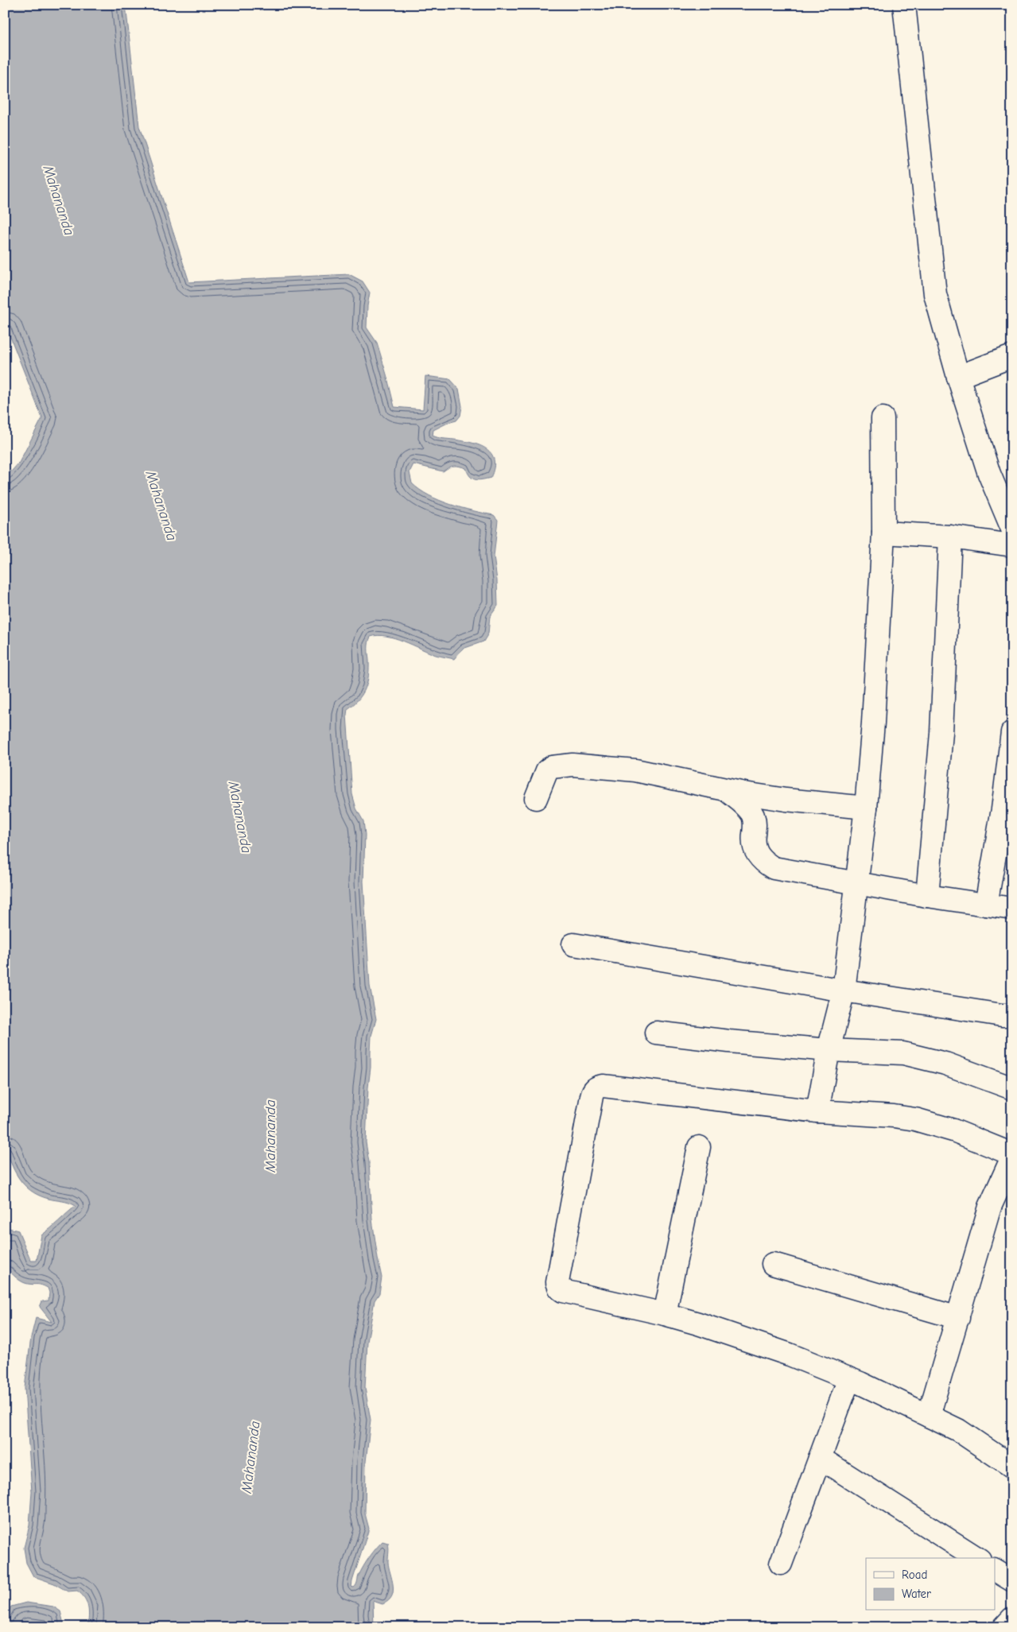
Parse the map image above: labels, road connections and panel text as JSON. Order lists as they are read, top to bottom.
{
  "water": ["Mahananda"],
  "legend": ["Road", "Water"]
}
